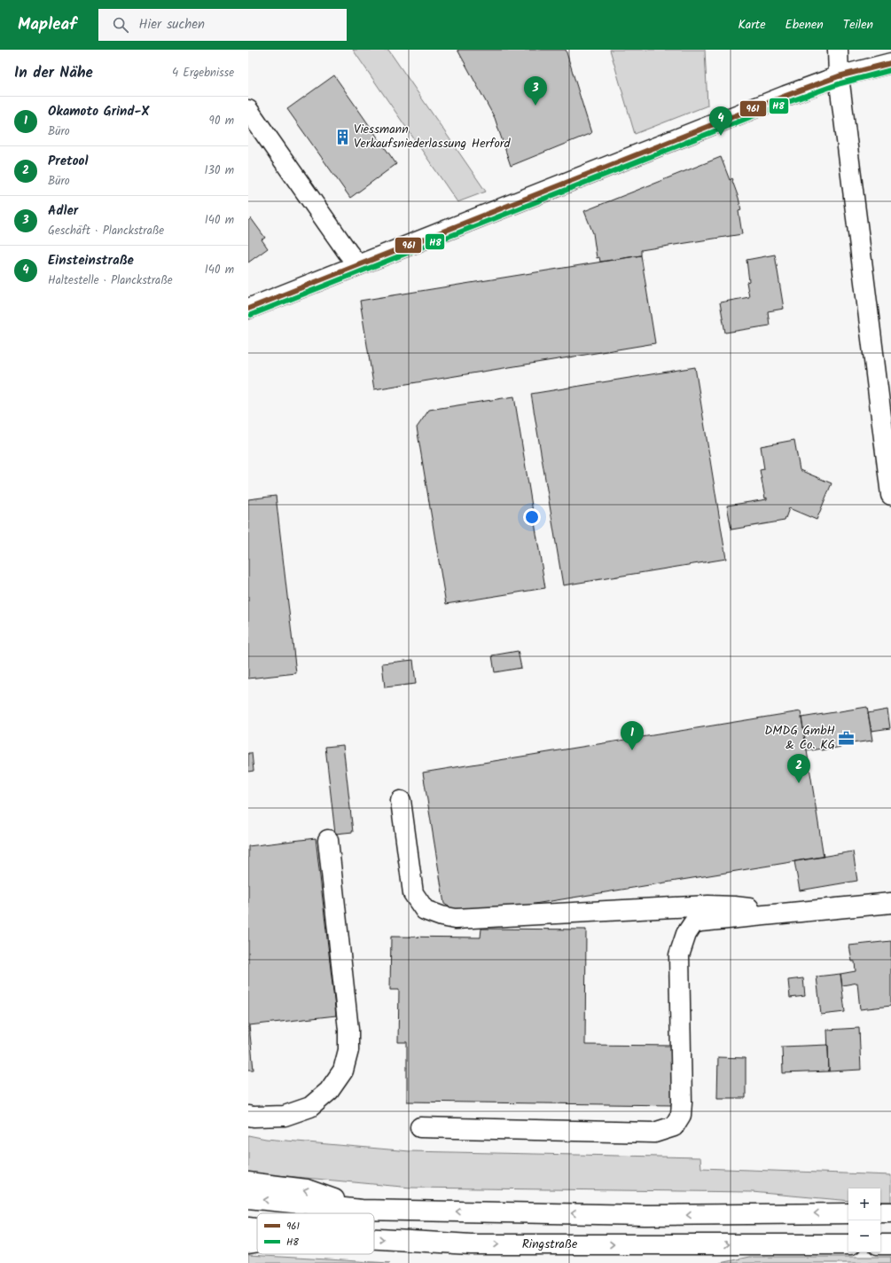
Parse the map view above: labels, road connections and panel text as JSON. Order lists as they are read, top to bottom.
{
  "streets": {
    "main road": ["Ringstraße"]
  },
  "places": {
    "building": ["Viessmann Verkaufsniederlassung Herford"],
    "office": ["DMDG GmbH & Co. KG"]
  },
  "lines": ["transit line 961", "transit line H8"],
  "legend": ["961", "H8"],
  "page": {
    "header": "Mapleaf",
    "search": "Hier suchen",
    "nav": ["Karte", "Ebenen", "Teilen"],
    "heading": ["In der Nähe", "4 Ergebnisse"],
    "pins": [
      "3",
      "4",
      "1",
      "2"
    ],
    "list": [
      {
        "mark": "1",
        "name": "Okamoto Grind-X",
        "note": "Büro",
        "value": "90 m"
      },
      {
        "mark": "2",
        "name": "Pretool",
        "note": "Büro",
        "value": "130 m"
      },
      {
        "mark": "3",
        "name": "Adler",
        "note": "Geschäft · Planckstraße",
        "value": "140 m"
      },
      {
        "mark": "4",
        "name": "Einsteinstraße",
        "note": "Haltestelle · Planckstraße",
        "value": "140 m"
      }
    ],
    "map_buttons": ["+", "−"]
  }
}
